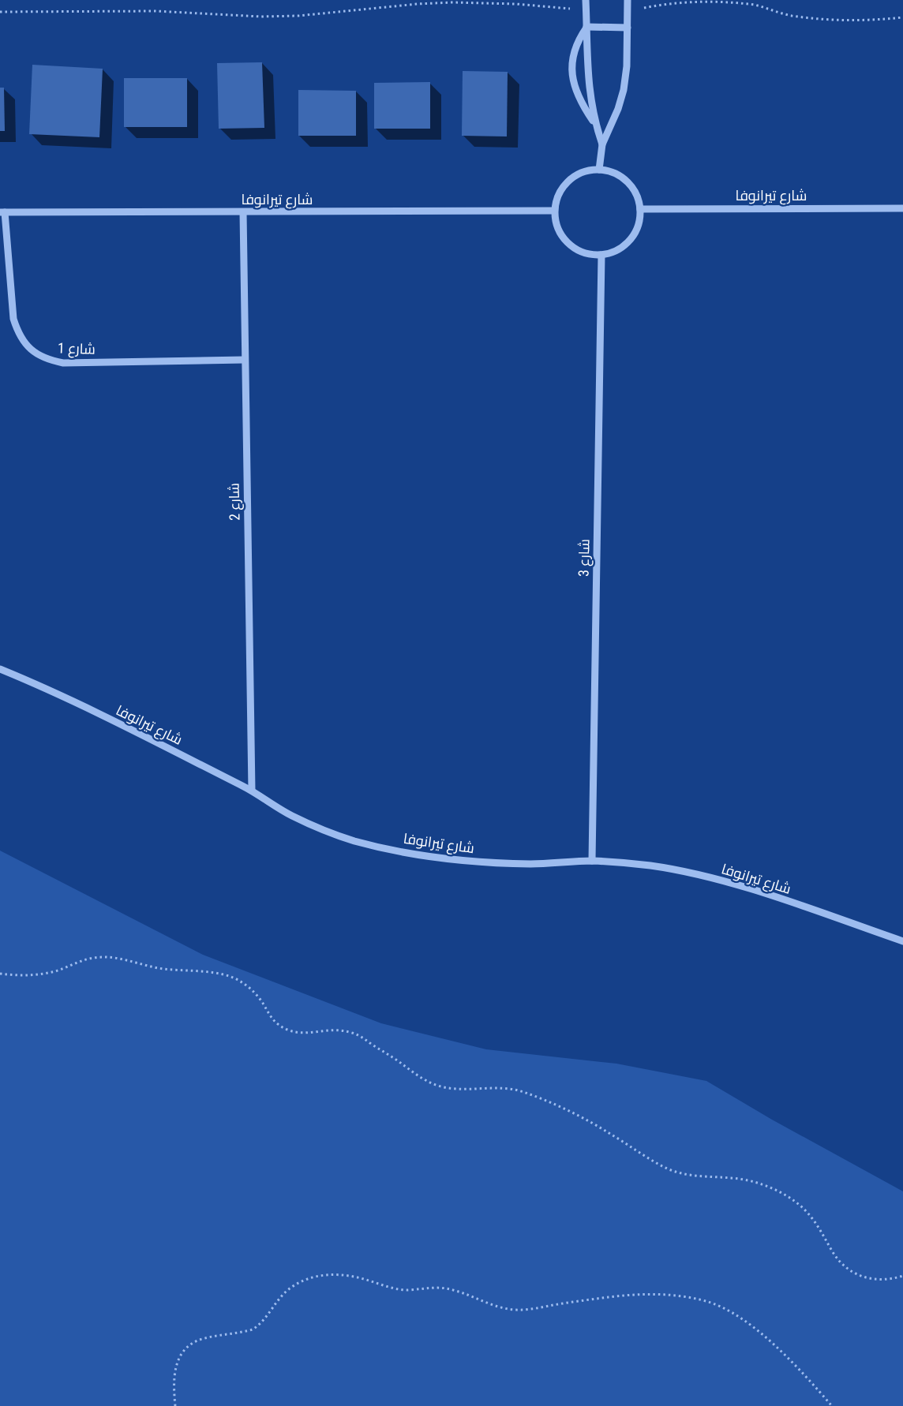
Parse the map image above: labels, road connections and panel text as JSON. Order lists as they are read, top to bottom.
{
  "streets": {
    "street": [
      "شارع تيرانوفا",
      "شارع 1",
      "شارع 2",
      "شارع 3"
    ]
  },
  "crossings": [
    ["شارع تيرانوفا", "شارع 1"],
    ["شارع تيرانوفا", "شارع 2"],
    ["شارع تيرانوفا", "شارع 3"],
    ["شارع 1", "شارع 2"]
  ]
}
